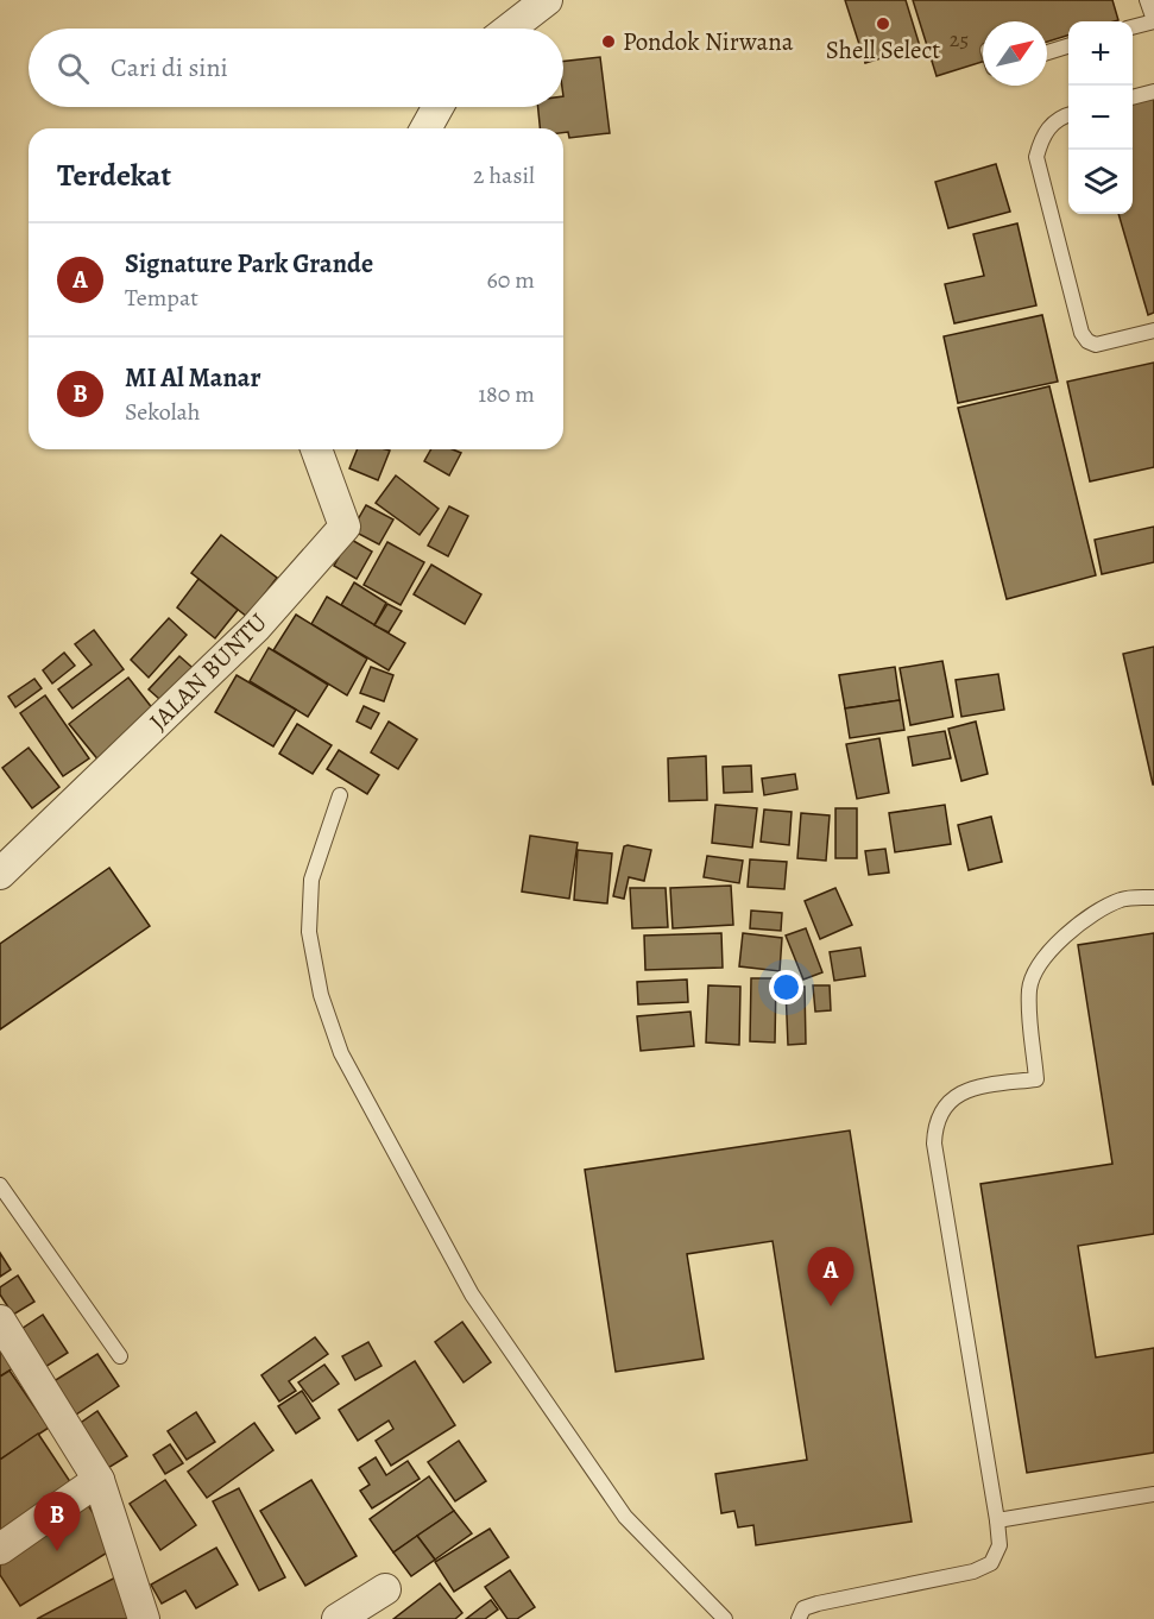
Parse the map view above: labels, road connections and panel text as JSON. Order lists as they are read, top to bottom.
{
  "streets": {
    "street": ["JALAN BUNTU"]
  },
  "places": ["Shell Select", "Pondok Nirwana"],
  "house_numbers": ["25"],
  "north": "top right",
  "page": {
    "map_buttons": ["+", "−"],
    "search": "Cari di sini",
    "heading": ["Terdekat", "2 hasil"],
    "list": [
      {
        "mark": "A",
        "name": "Signature Park Grande",
        "note": "Tempat",
        "value": "60 m"
      },
      {
        "mark": "B",
        "name": "MI Al Manar",
        "note": "Sekolah",
        "value": "180 m"
      }
    ],
    "pins": ["A", "B"]
  }
}
